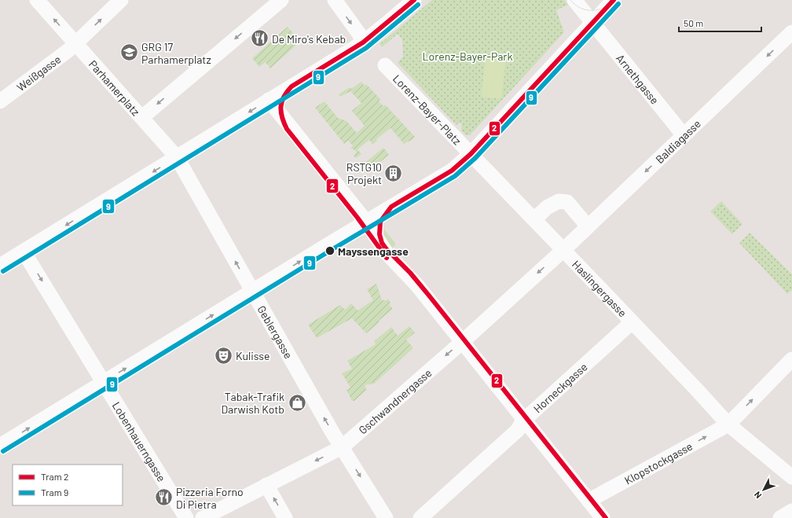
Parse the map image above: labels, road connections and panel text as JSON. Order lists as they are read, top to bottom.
{
  "streets": {
    "street": [
      "Weißgasse",
      "Arnethgasse",
      "Parhamerplatz",
      "Lorenz-Bayer-Platz",
      "Baldiagasse",
      "Haslingergasse",
      "Geblergasse",
      "Horneckgasse",
      "Gschwandnergasse",
      "Lobenhauerngasse",
      "Klopstockgasse"
    ]
  },
  "crossings": [
    ["Weißgasse", "Parhamerplatz"],
    ["Arnethgasse", "Lorenz-Bayer-Platz"],
    ["Arnethgasse", "Baldiagasse"],
    ["Parhamerplatz", "Geblergasse"],
    ["Lorenz-Bayer-Platz", "Haslingergasse"],
    ["Baldiagasse", "Haslingergasse"],
    ["Baldiagasse", "Gschwandnergasse"],
    ["Haslingergasse", "Horneckgasse"],
    ["Haslingergasse", "Gschwandnergasse"],
    ["Haslingergasse", "Klopstockgasse"],
    ["Geblergasse", "Gschwandnergasse"]
  ],
  "one_way": [
    "Baldiagasse",
    "Gschwandnergasse",
    "Lobenhauerngasse",
    "Klopstockgasse"
  ],
  "parks": ["Lorenz-Bayer-Park"],
  "places": {
    "restaurant": ["De Miro's Kebab", "Pizzeria Forno Di Pietra"],
    "school or university": ["GRG 17 Parhamerplatz"],
    "building": ["RSTG10 Projekt"],
    "other": ["Mayssengasse"],
    "theatre": ["Kulisse"],
    "shop": ["Tabak-Trafik Darwish Kotb"]
  },
  "lines": ["tram line 2", "tram line 9"],
  "legend": ["Tram 2", "Tram 9"],
  "scale_bar": "50 m",
  "north": "bottom left"
}
